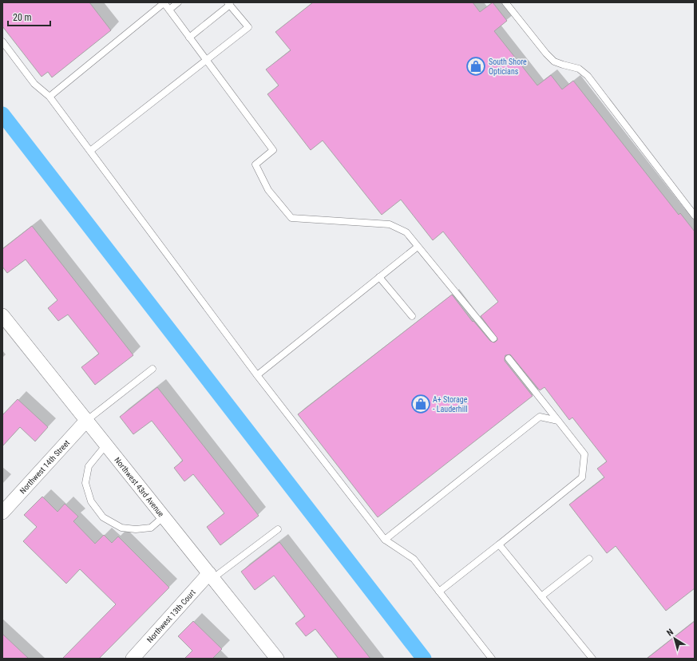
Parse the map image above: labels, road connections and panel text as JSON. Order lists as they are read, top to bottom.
{
  "streets": {
    "street": ["Northwest 14th Street", "Northwest 43rd Avenue", "Northwest 13th Court"]
  },
  "crossings": [
    ["Northwest 14th Street", "Northwest 43rd Avenue"],
    ["Northwest 43rd Avenue", "Northwest 13th Court"]
  ],
  "places": {
    "shop": ["South Shore Opticians", "A+ Storage - Lauderhill"]
  },
  "scale_bar": "20 m",
  "north": "top left"
}
